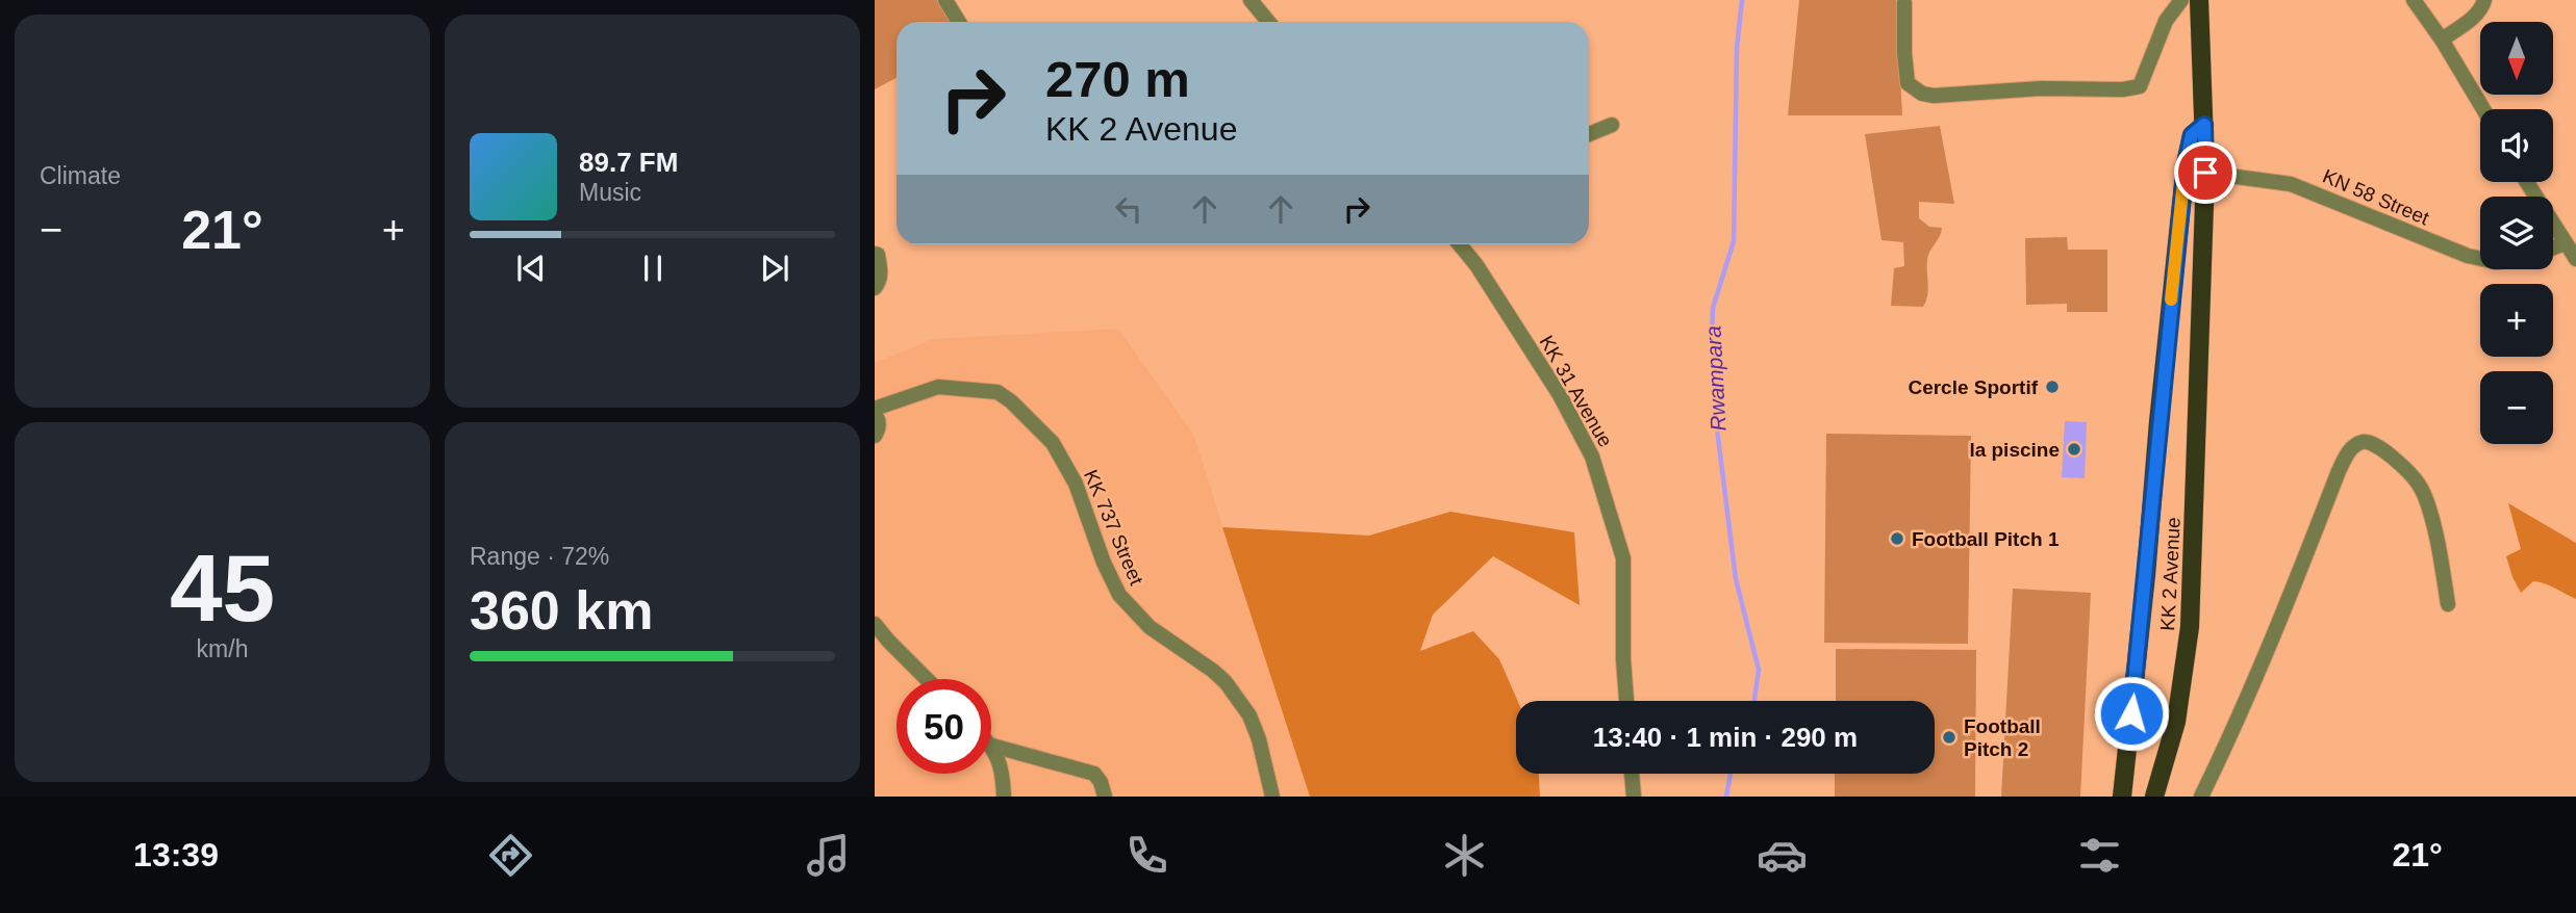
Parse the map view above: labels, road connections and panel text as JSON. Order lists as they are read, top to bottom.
{
  "streets": {
    "main road": ["KK 2 Avenue"],
    "street": ["KN 58 Street", "KK 31 Avenue", "KK 737 Street"]
  },
  "crossings": [
    ["KN 58 Street", "KK 2 Avenue"]
  ],
  "water": ["Rwampara"],
  "places": [
    "Cercle Sportif",
    "la piscine",
    "Football Pitch 1",
    "Football Pitch 2"
  ],
  "north": "bottom",
  "page": {
    "tile": [
      "Climate",
      ["45", "km/h"],
      ["Range · 72%", "360 km"]
    ],
    "map_buttons": ["+", "−"],
    "turn": ["270 m", "KK 2 Avenue"],
    "song": ["89.7 FM", "Music"],
    "heat": ["−", "21°", "+"],
    "limit": "50",
    "trip": "13:40 · 1 min · 290 m",
    "tabs": ["13:39", "21°"]
  }
}
